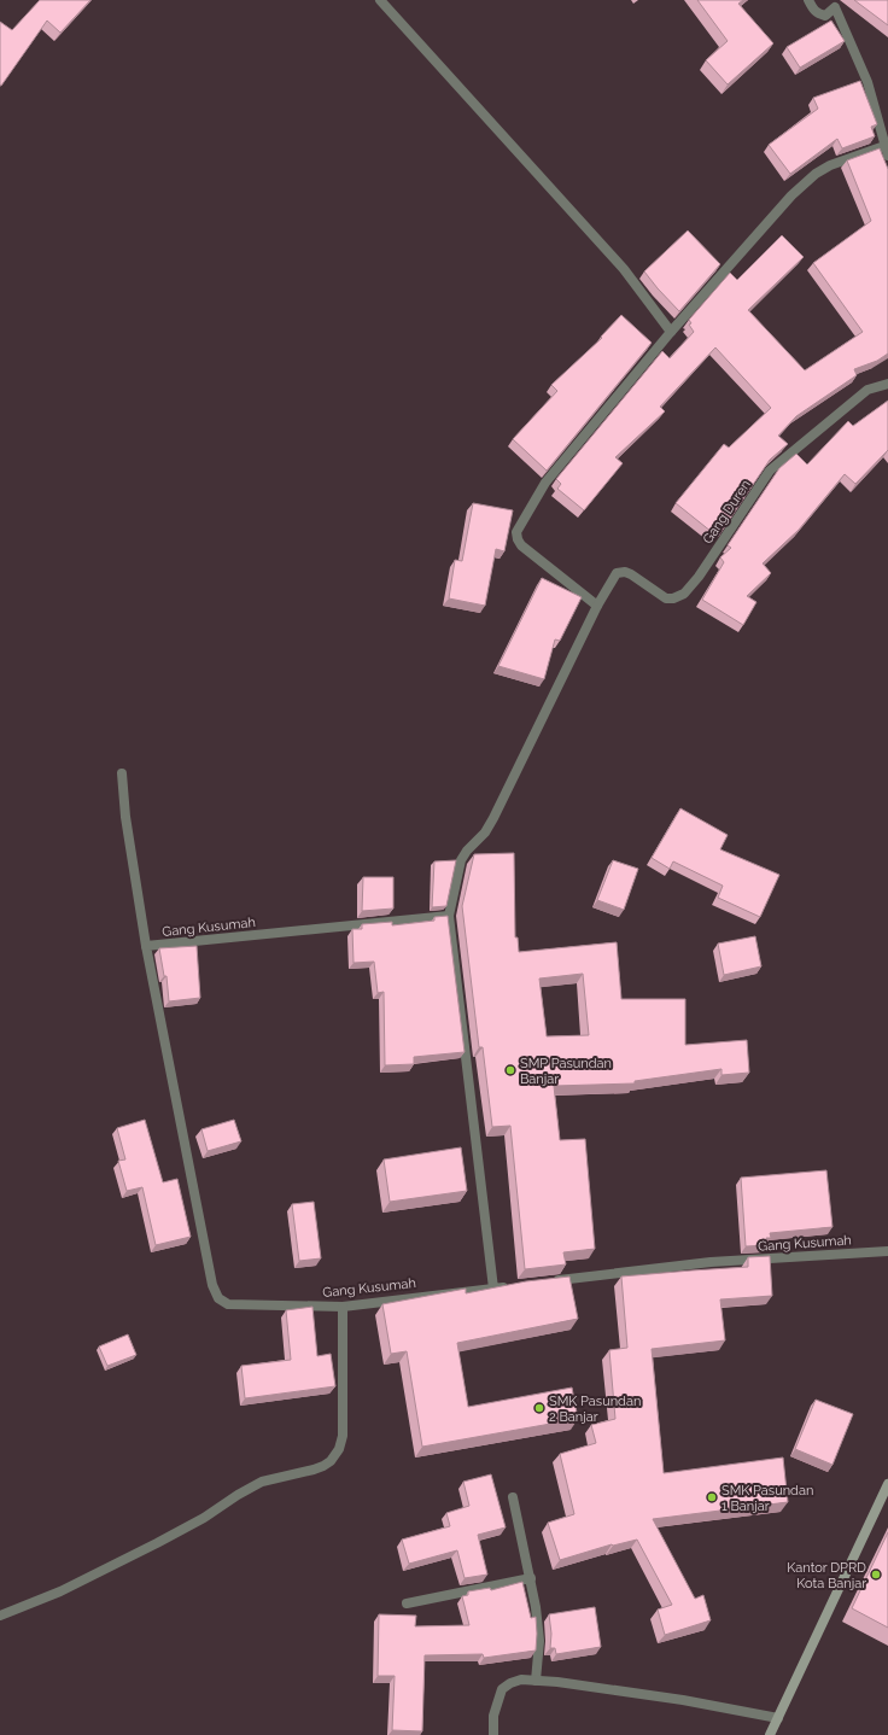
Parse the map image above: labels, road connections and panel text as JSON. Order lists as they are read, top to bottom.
{
  "streets": {
    "street": ["Gang Duren", "Gang Kusumah"]
  },
  "crossings": [
    ["Gang Duren", "Gang Kusumah"]
  ],
  "places": [
    "SMP Pasundan Banjar",
    "SMK Pasundan 2 Banjar",
    "SMK Pasundan 1 Banjar",
    "Kantor DPRD Kota Banjar"
  ]
}
